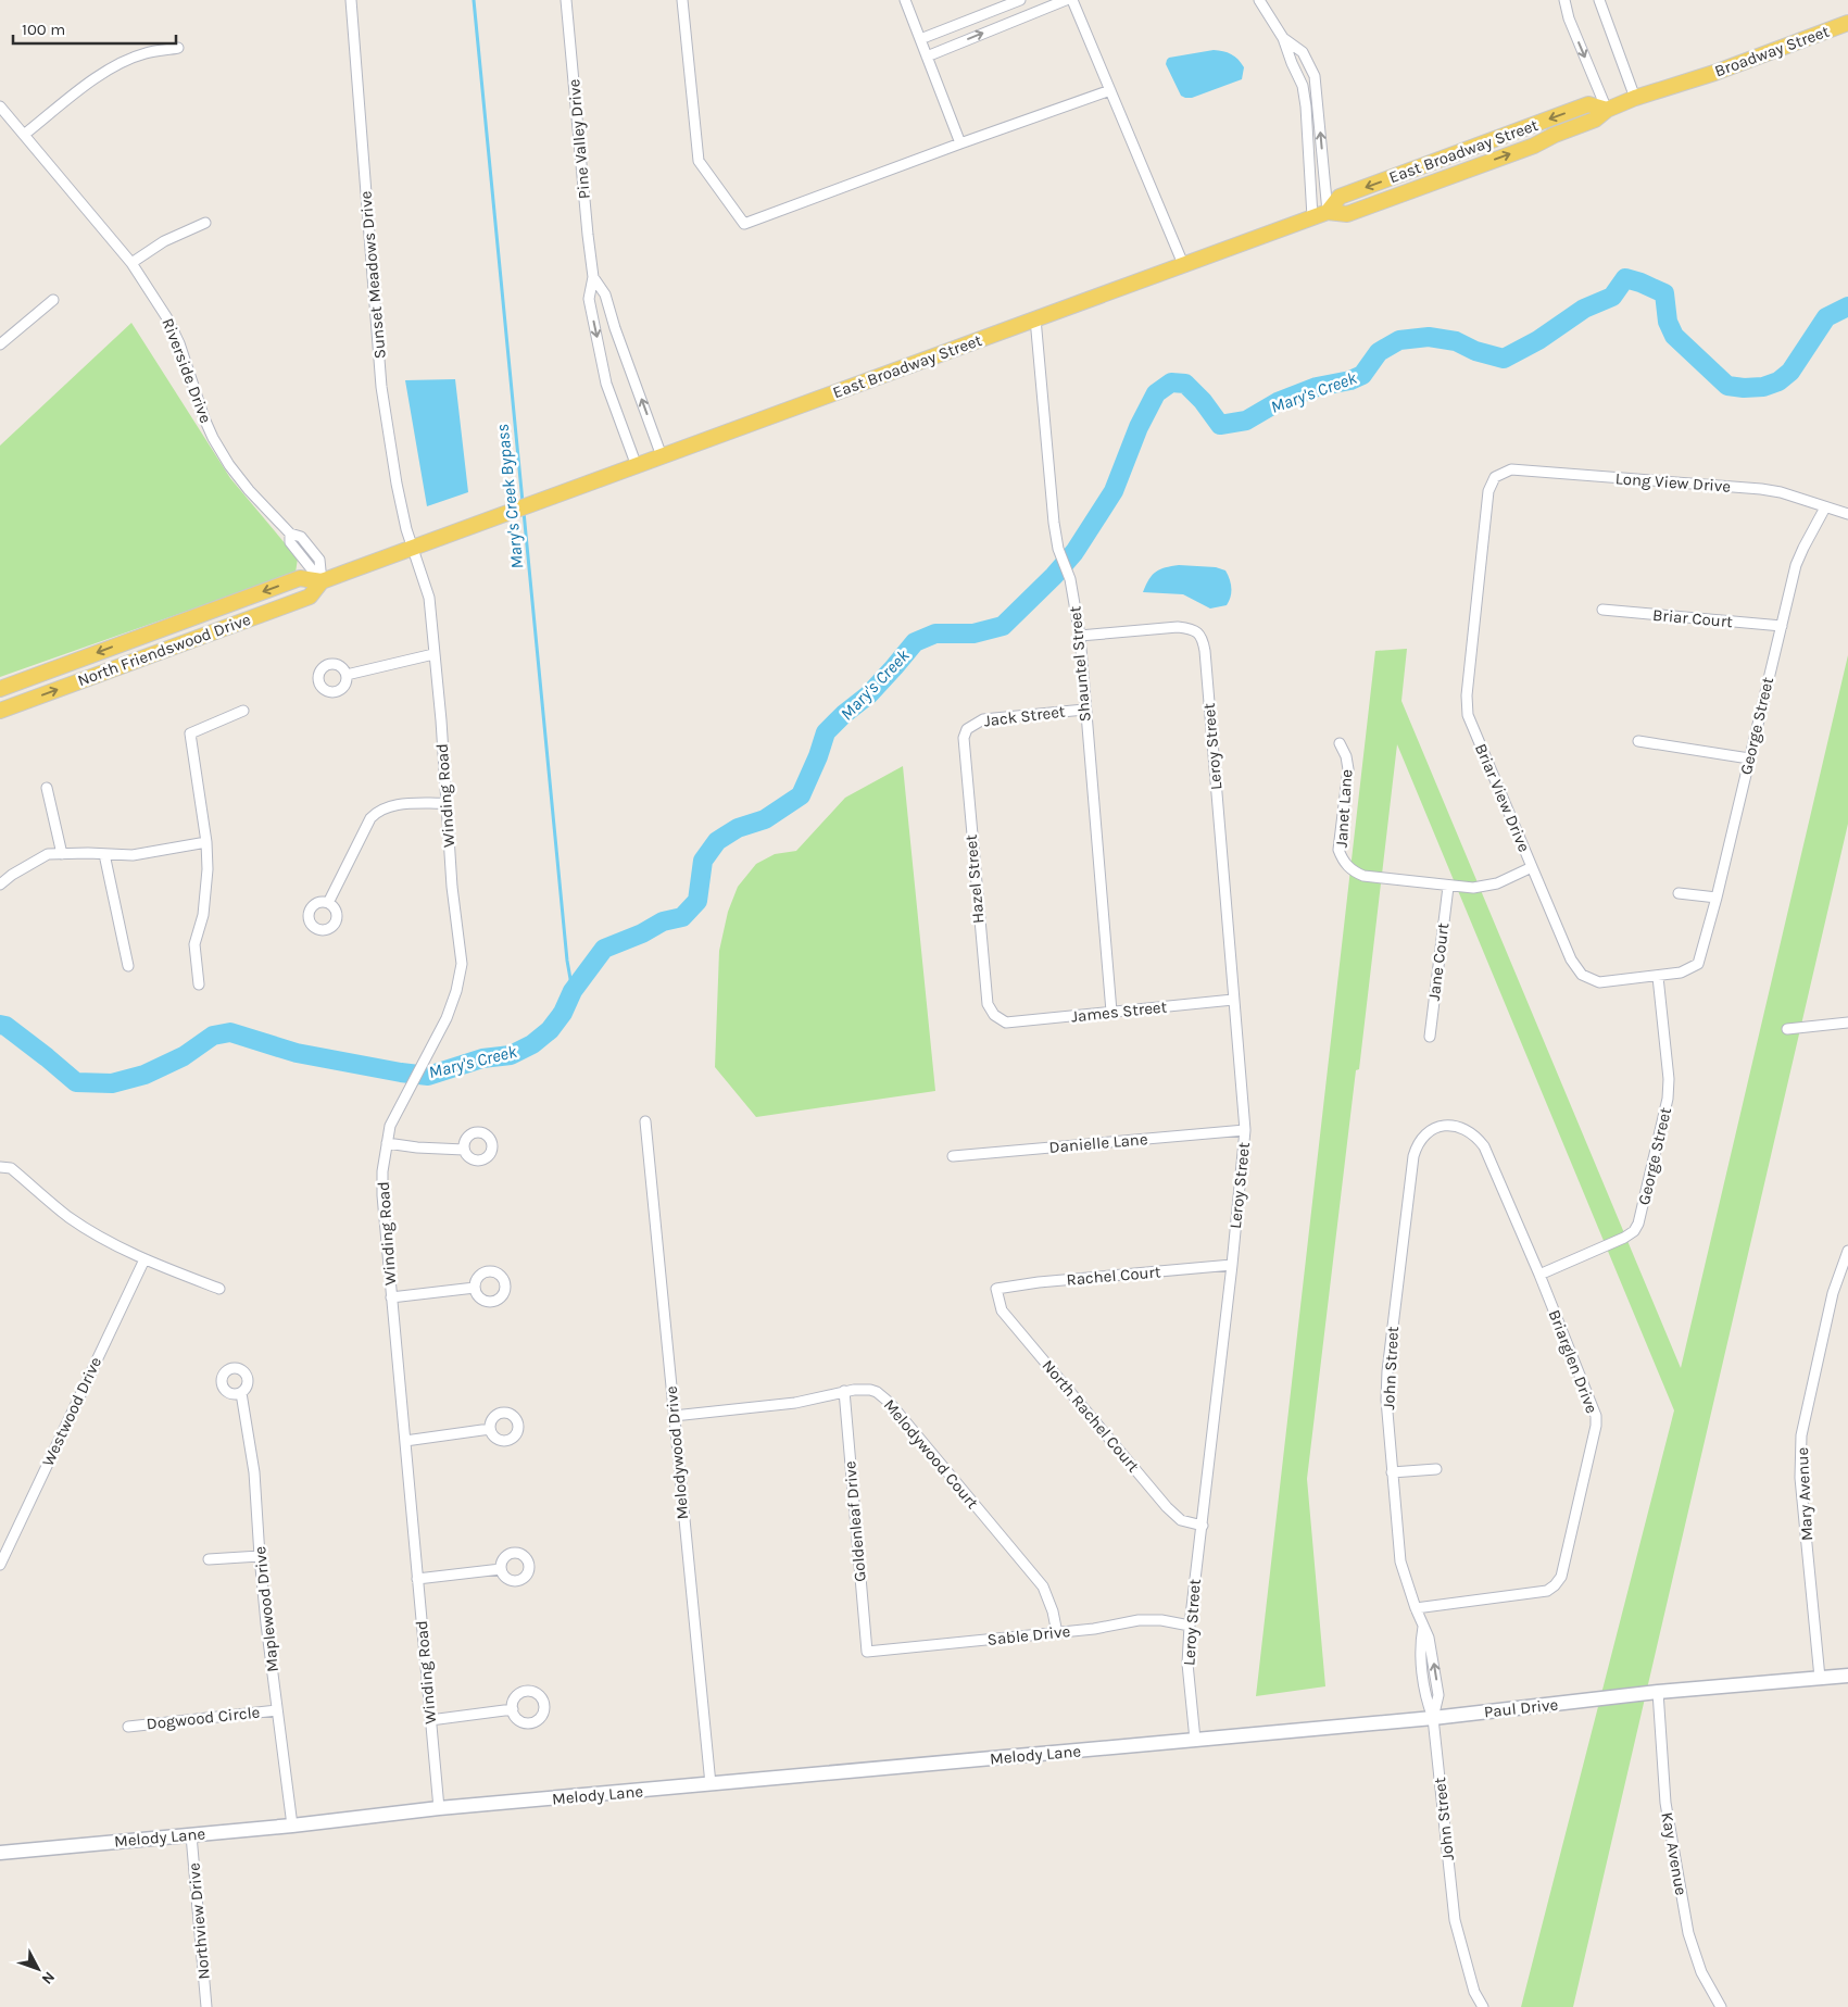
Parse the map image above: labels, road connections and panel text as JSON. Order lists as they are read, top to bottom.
{
  "streets": {
    "main road": ["Broadway Street", "East Broadway Street", "North Friendswood Drive"],
    "street": [
      "Pine Valley Drive",
      "Sunset Meadows Drive",
      "Riverside Drive",
      "Long View Drive",
      "Briar Court",
      "Shauntel Street",
      "Jack Street",
      "George Street",
      "Leroy Street",
      "Winding Road",
      "Briar View Drive",
      "Janet Lane",
      "Hazel Street",
      "Jane Court",
      "James Street",
      "Danielle Lane",
      "Rachel Court",
      "Briarglen Drive",
      "John Street",
      "Westwood Drive",
      "North Rachel Court",
      "Melodywood Drive",
      "Melodywood Court",
      "Mary Avenue",
      "Goldenleaf Drive",
      "Maplewood Drive",
      "Sable Drive",
      "Paul Drive",
      "Dogwood Circle",
      "Melody Lane",
      "Kay Avenue",
      "Northview Drive"
    ]
  },
  "crossings": [
    ["Broadway Street", "East Broadway Street"],
    ["Pine Valley Drive", "East Broadway Street"],
    ["East Broadway Street", "North Friendswood Drive"],
    ["East Broadway Street", "Shauntel Street"],
    ["Sunset Meadows Drive", "North Friendswood Drive"],
    ["Sunset Meadows Drive", "Winding Road"],
    ["Riverside Drive", "North Friendswood Drive"],
    ["Long View Drive", "George Street"],
    ["Long View Drive", "Briar View Drive"],
    ["Briar Court", "George Street"],
    ["North Friendswood Drive", "Winding Road"],
    ["Shauntel Street", "Jack Street"],
    ["Shauntel Street", "Leroy Street"],
    ["Shauntel Street", "James Street"],
    ["Jack Street", "Hazel Street"],
    ["George Street", "Briar View Drive"],
    ["George Street", "Briarglen Drive"],
    ["Leroy Street", "James Street"],
    ["Leroy Street", "Danielle Lane"],
    ["Leroy Street", "Rachel Court"],
    ["Leroy Street", "North Rachel Court"],
    ["Leroy Street", "Sable Drive"],
    ["Leroy Street", "Paul Drive"],
    ["Leroy Street", "Melody Lane"],
    ["Winding Road", "Melody Lane"],
    ["Briar View Drive", "Janet Lane"],
    ["Janet Lane", "Jane Court"],
    ["Hazel Street", "James Street"],
    ["Rachel Court", "North Rachel Court"],
    ["Briarglen Drive", "John Street"],
    ["John Street", "Paul Drive"],
    ["Melodywood Drive", "Melodywood Court"],
    ["Melodywood Drive", "Melody Lane"],
    ["Melodywood Court", "Goldenleaf Drive"],
    ["Melodywood Court", "Sable Drive"],
    ["Mary Avenue", "Paul Drive"],
    ["Goldenleaf Drive", "Sable Drive"],
    ["Maplewood Drive", "Dogwood Circle"],
    ["Maplewood Drive", "Melody Lane"],
    ["Paul Drive", "Melody Lane"],
    ["Paul Drive", "Kay Avenue"],
    ["Melody Lane", "Northview Drive"]
  ],
  "water": ["Mary's Creek", "Mary's Creek Bypass"],
  "scale_bar": "100 m",
  "north": "bottom right"
}
